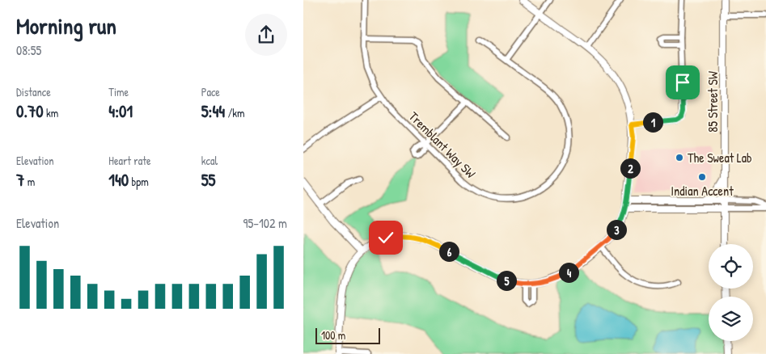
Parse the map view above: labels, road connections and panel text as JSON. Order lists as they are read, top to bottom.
{
  "streets": {
    "street": ["85 Street SW", "Tremblant Way SW"]
  },
  "places": ["The Sweat Lab", "Indian Accent"],
  "scale_bar": "100 m",
  "page": {
    "heading": ["Morning run", "08:55"],
    "stats": [
      ["Distance", "0.70 km"],
      ["Time", "4:01"],
      ["Pace", "5:44 /km"],
      ["Elevation", "7 m"],
      ["Heart rate", "140 bpm"],
      ["kcal", "55"]
    ],
    "pins": [
      "1",
      "2",
      "3",
      "6",
      "4",
      "5"
    ],
    "chart": ["Elevation", "95–102 m"],
    "scale": "100 m"
  }
}
